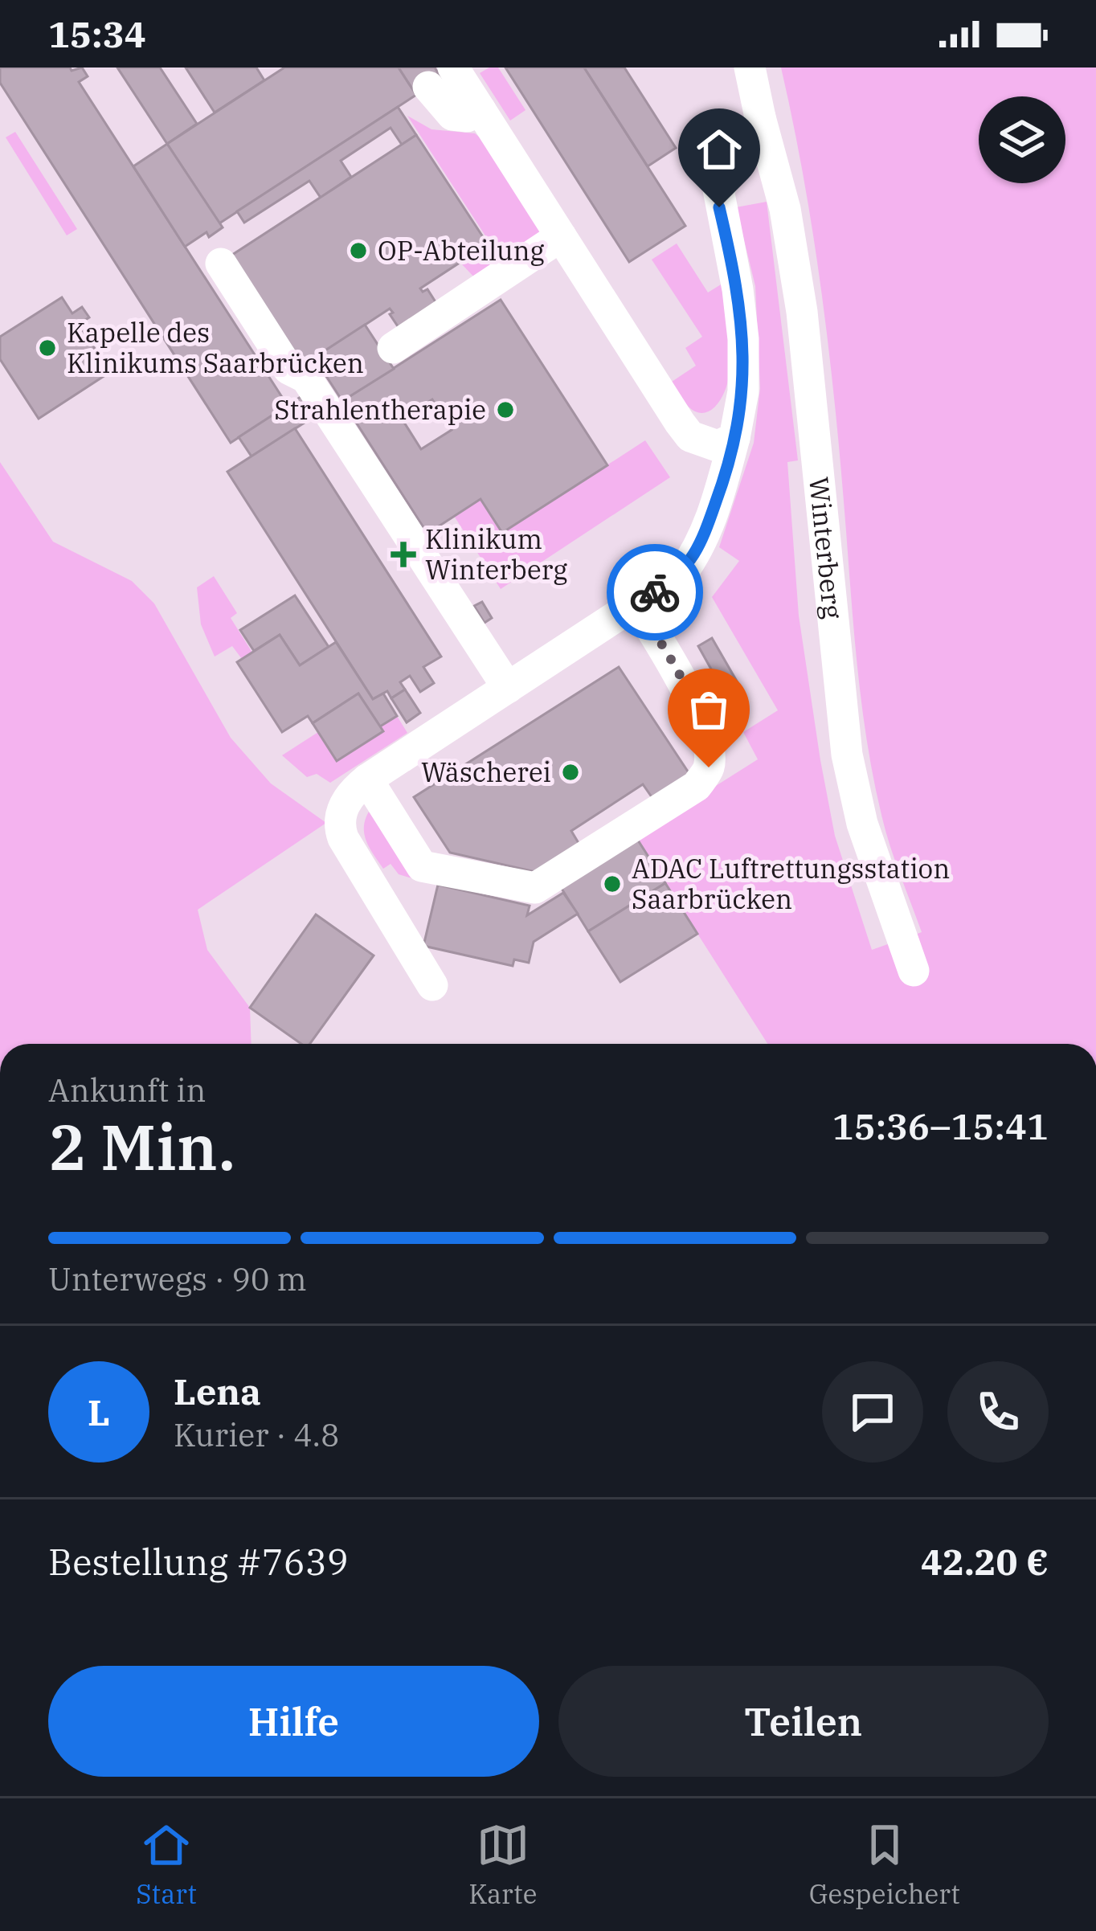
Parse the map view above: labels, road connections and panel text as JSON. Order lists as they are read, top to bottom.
{
  "streets": {
    "street": ["Winterberg"]
  },
  "places": {
    "other": [
      "OP-Abteilung",
      "Kapelle des Klinikums Saarbrücken",
      "Strahlentherapie",
      "Wäscherei",
      "ADAC Luftrettungsstation Saarbrücken"
    ],
    "health": ["Klinikum Winterberg"]
  },
  "page": {
    "status": "15:34",
    "heading": ["2 Min.", "Ankunft in", "15:36–15:41"],
    "panel": [
      "Lena",
      "Kurier · 4.8",
      "Bestellung #7639",
      "42.20 €"
    ],
    "bar": "Unterwegs · 90 m",
    "round": "L",
    "buttons": ["Hilfe", "Teilen"],
    "tabs": ["Start", "Karte", "Gespeichert"]
  }
}
